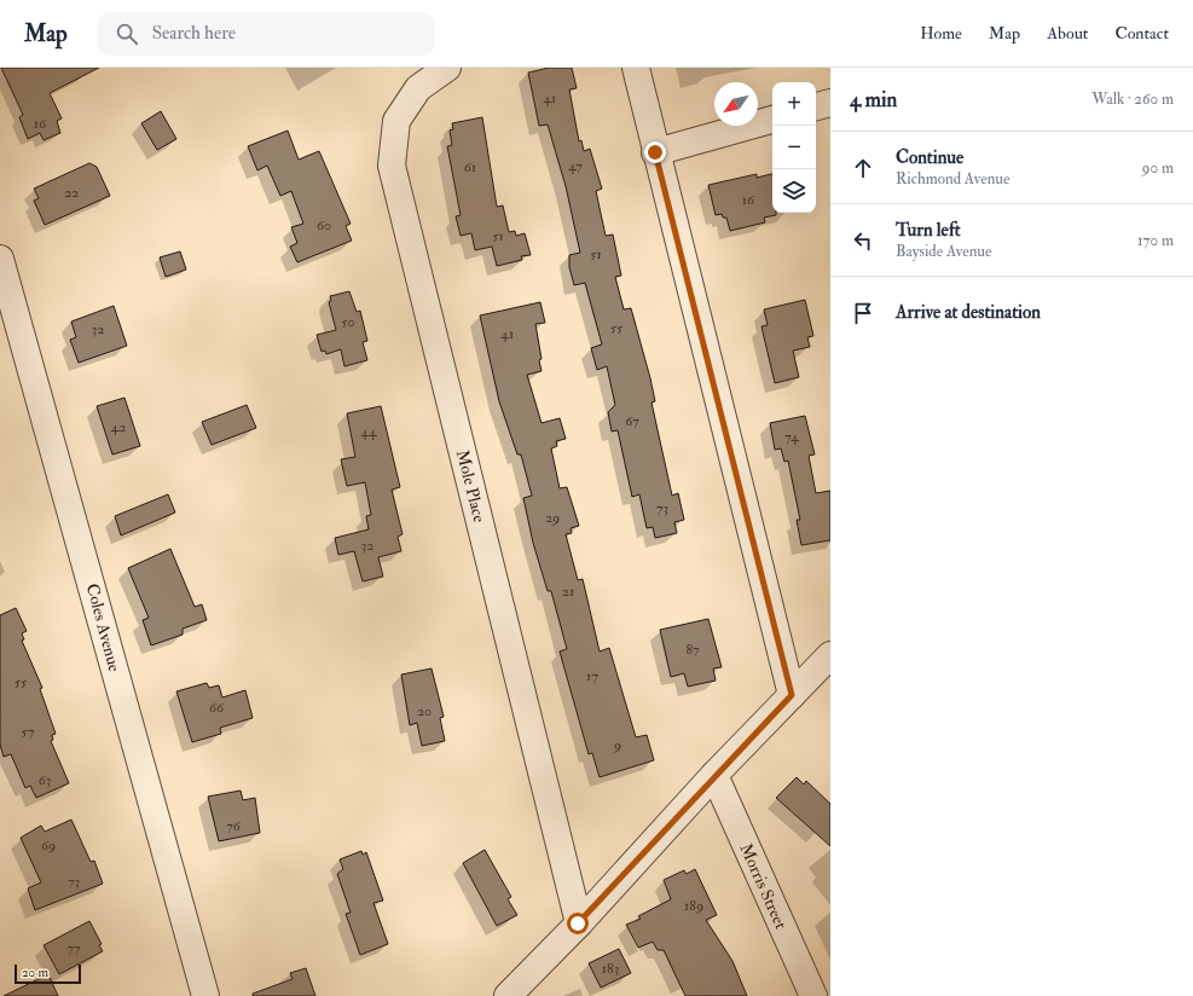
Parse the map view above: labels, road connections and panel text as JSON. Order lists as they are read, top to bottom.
{
  "streets": {
    "street": ["Mole Place", "Coles Avenue", "Morris Street"]
  },
  "house_numbers": [
    "41",
    "16",
    "47",
    "61",
    "22",
    "16",
    "60",
    "51",
    "51",
    "50",
    "55",
    "32",
    "41",
    "67",
    "42",
    "44",
    "74",
    "73",
    "29",
    "32",
    "21",
    "87",
    "17",
    "55",
    "66",
    "20",
    "57",
    "9",
    "63",
    "76",
    "69",
    "73",
    "189",
    "77",
    "183"
  ],
  "scale_bar": "20 m",
  "north": "bottom left",
  "page": {
    "header": "Map",
    "search": "Search here",
    "nav": [
      "Home",
      "Map",
      "About",
      "Contact"
    ],
    "heading": ["4 min", "Walk · 260 m"],
    "map_buttons": ["+", "−"],
    "list": [
      ["Continue", "Richmond Avenue", "90 m"],
      ["Turn left", "Bayside Avenue", "170 m"],
      "Arrive at destination"
    ],
    "scale": "20 m"
  }
}
